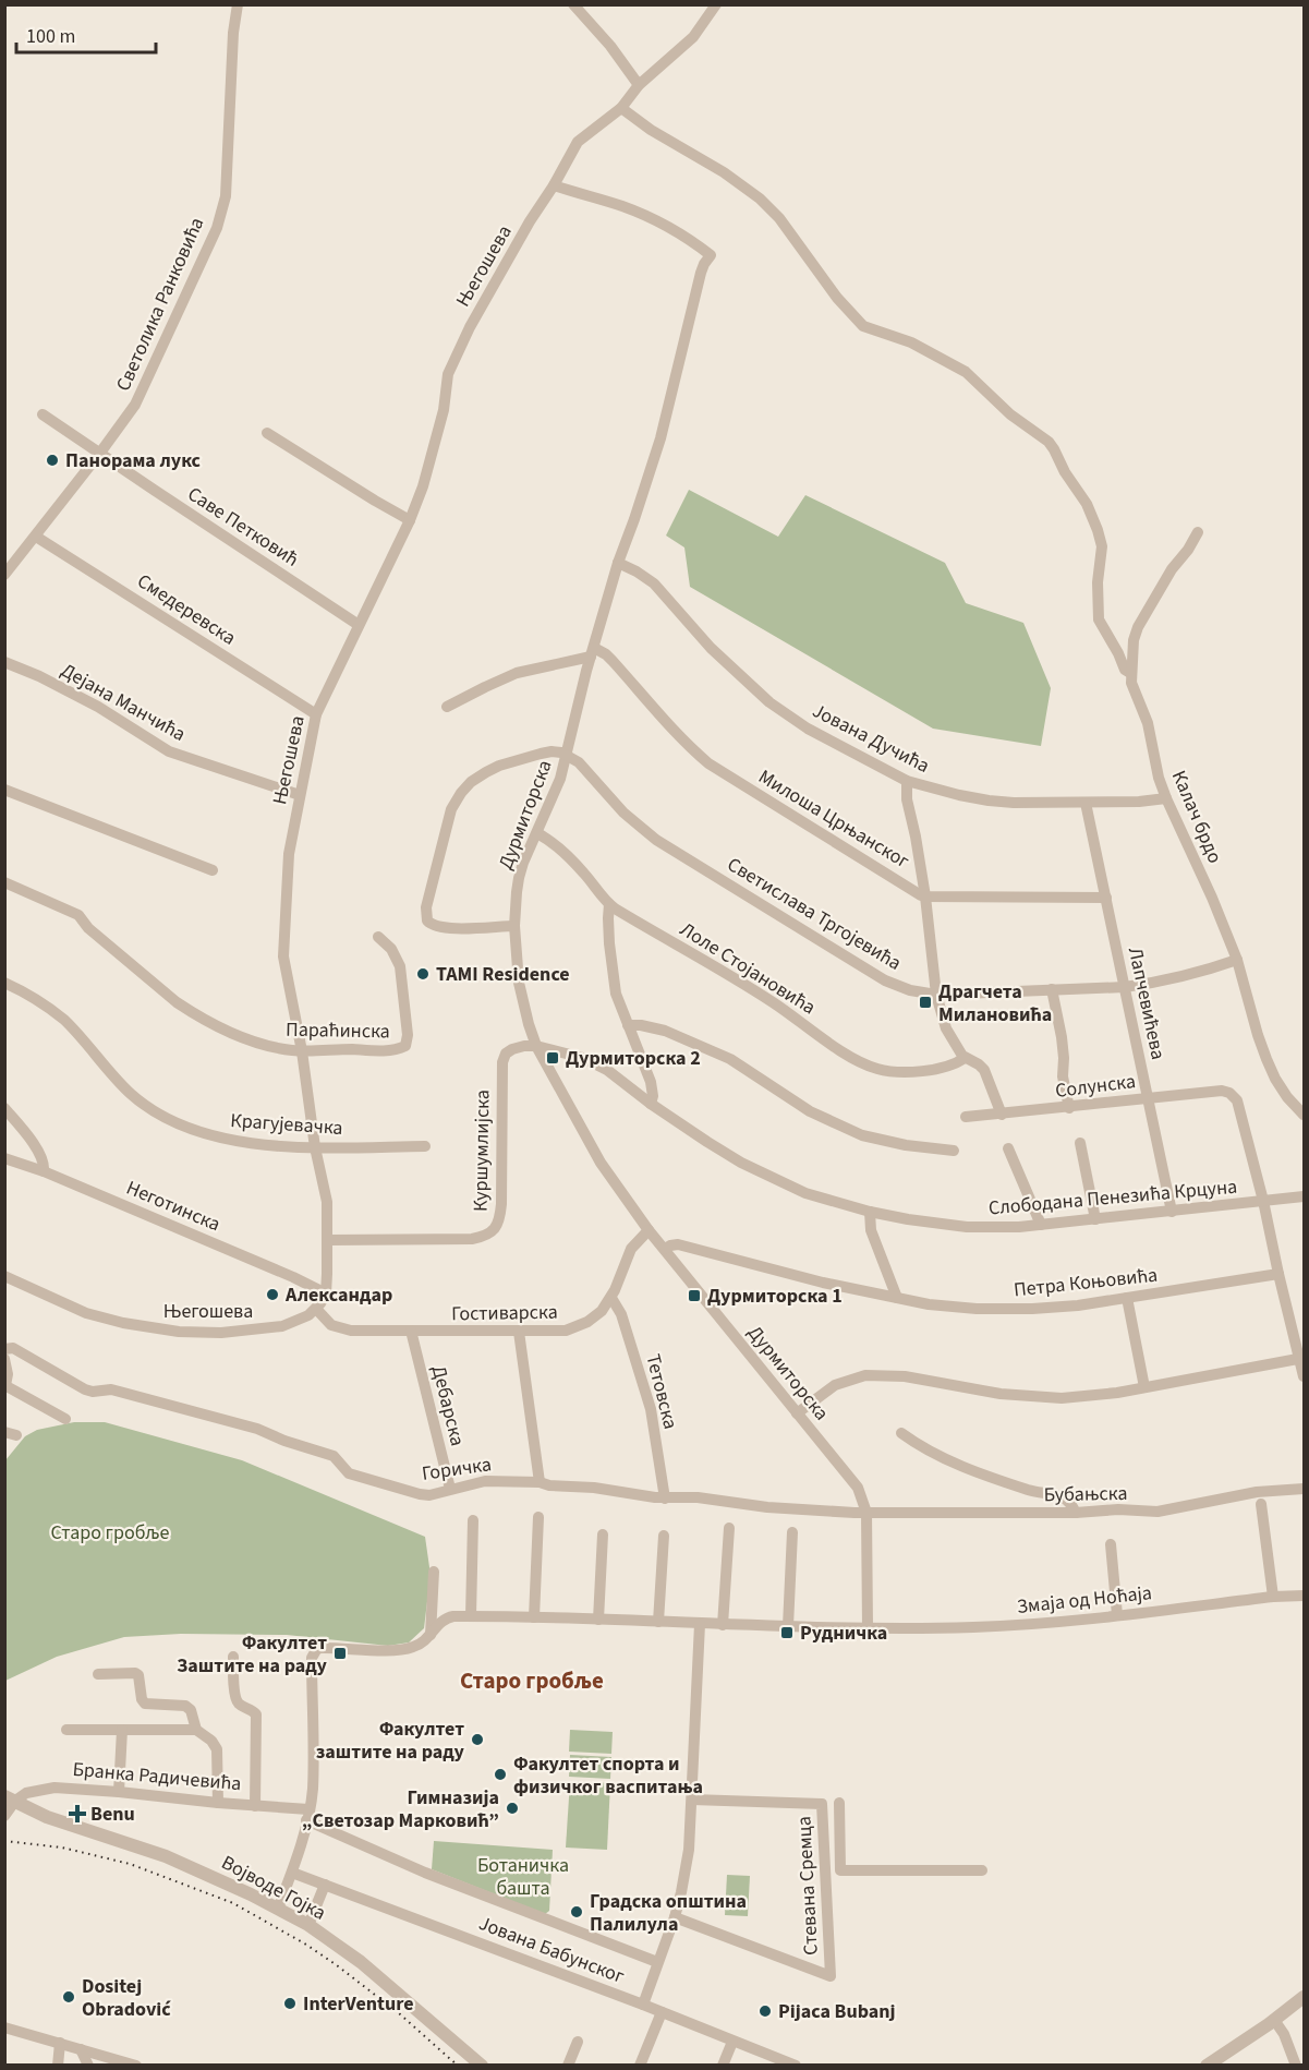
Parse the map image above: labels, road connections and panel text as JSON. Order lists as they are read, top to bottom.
{
  "streets": {
    "street": [
      "Његошева",
      "Светолика Ранковића",
      "Саве Петковић",
      "Смедеревска",
      "Дејана Манчића",
      "Јована Дучића",
      "Дурмиторска",
      "Калач брдо",
      "Милоша Црњанског",
      "Светислава Тргојевића",
      "Лоле Стојановића",
      "Лапчевићева",
      "Параћинска",
      "Солунска",
      "Крагујевачка",
      "Куршумлијска",
      "Слободана Пенезића Крцуна",
      "Неготинска",
      "Петра Коњовића",
      "Гостиварска",
      "Тетовска",
      "Дебарска",
      "Горичка",
      "Бубањска",
      "Змаја од Ноћаја",
      "Бранка Радичевића",
      "Стевана Сремца",
      "Војводе Гојка",
      "Јована Бабунског"
    ]
  },
  "crossings": [
    ["Његошева", "Саве Петковић"],
    ["Његошева", "Смедеревска"],
    ["Његошева", "Дејана Манчића"],
    ["Његошева", "Дурмиторска"],
    ["Његошева", "Параћинска"],
    ["Његошева", "Крагујевачка"],
    ["Његошева", "Куршумлијска"],
    ["Његошева", "Неготинска"],
    ["Његошева", "Гостиварска"],
    ["Светолика Ранковића", "Саве Петковић"],
    ["Светолика Ранковића", "Смедеревска"],
    ["Јована Дучића", "Дурмиторска"],
    ["Јована Дучића", "Калач брдо"],
    ["Јована Дучића", "Лапчевићева"],
    ["Дурмиторска", "Милоша Црњанског"],
    ["Дурмиторска", "Светислава Тргојевића"],
    ["Дурмиторска", "Лоле Стојановића"],
    ["Дурмиторска", "Куршумлијска"],
    ["Дурмиторска", "Слободана Пенезића Крцуна"],
    ["Дурмиторска", "Петра Коњовића"],
    ["Дурмиторска", "Гостиварска"],
    ["Дурмиторска", "Горичка"],
    ["Дурмиторска", "Бубањска"],
    ["Дурмиторска", "Змаја од Ноћаја"],
    ["Калач брдо", "Светислава Тргојевића"],
    ["Светислава Тргојевића", "Лапчевићева"],
    ["Лапчевићева", "Солунска"],
    ["Лапчевићева", "Слободана Пенезића Крцуна"],
    ["Солунска", "Слободана Пенезића Крцуна"],
    ["Куршумлијска", "Слободана Пенезића Крцуна"],
    ["Гостиварска", "Тетовска"],
    ["Гостиварска", "Дебарска"],
    ["Тетовска", "Горичка"],
    ["Дебарска", "Горичка"],
    ["Горичка", "Бубањска"],
    ["Бранка Радичевића", "Војводе Гојка"]
  ],
  "districts": ["Старо гробље"],
  "parks": ["Старо гробље", "Ботаничка башта"],
  "places": {
    "other": [
      "Панорама лукс",
      "TAMI Residence",
      "Александар",
      "Факултет заштите на раду",
      "Факултет спорта и физичког васпитања",
      "Гимназија „Светозар Марковић”",
      "Градска општина Палилула",
      "Dositej Obradović",
      "InterVenture",
      "Pijaca Bubanj"
    ],
    "transit": [
      "Драгчета Милановића",
      "Дурмиторска 2",
      "Дурмиторска 1",
      "Рудничка",
      "Факултет Заштите на раду"
    ],
    "health": ["Benu"]
  },
  "scale_bar": "100 m"
}
